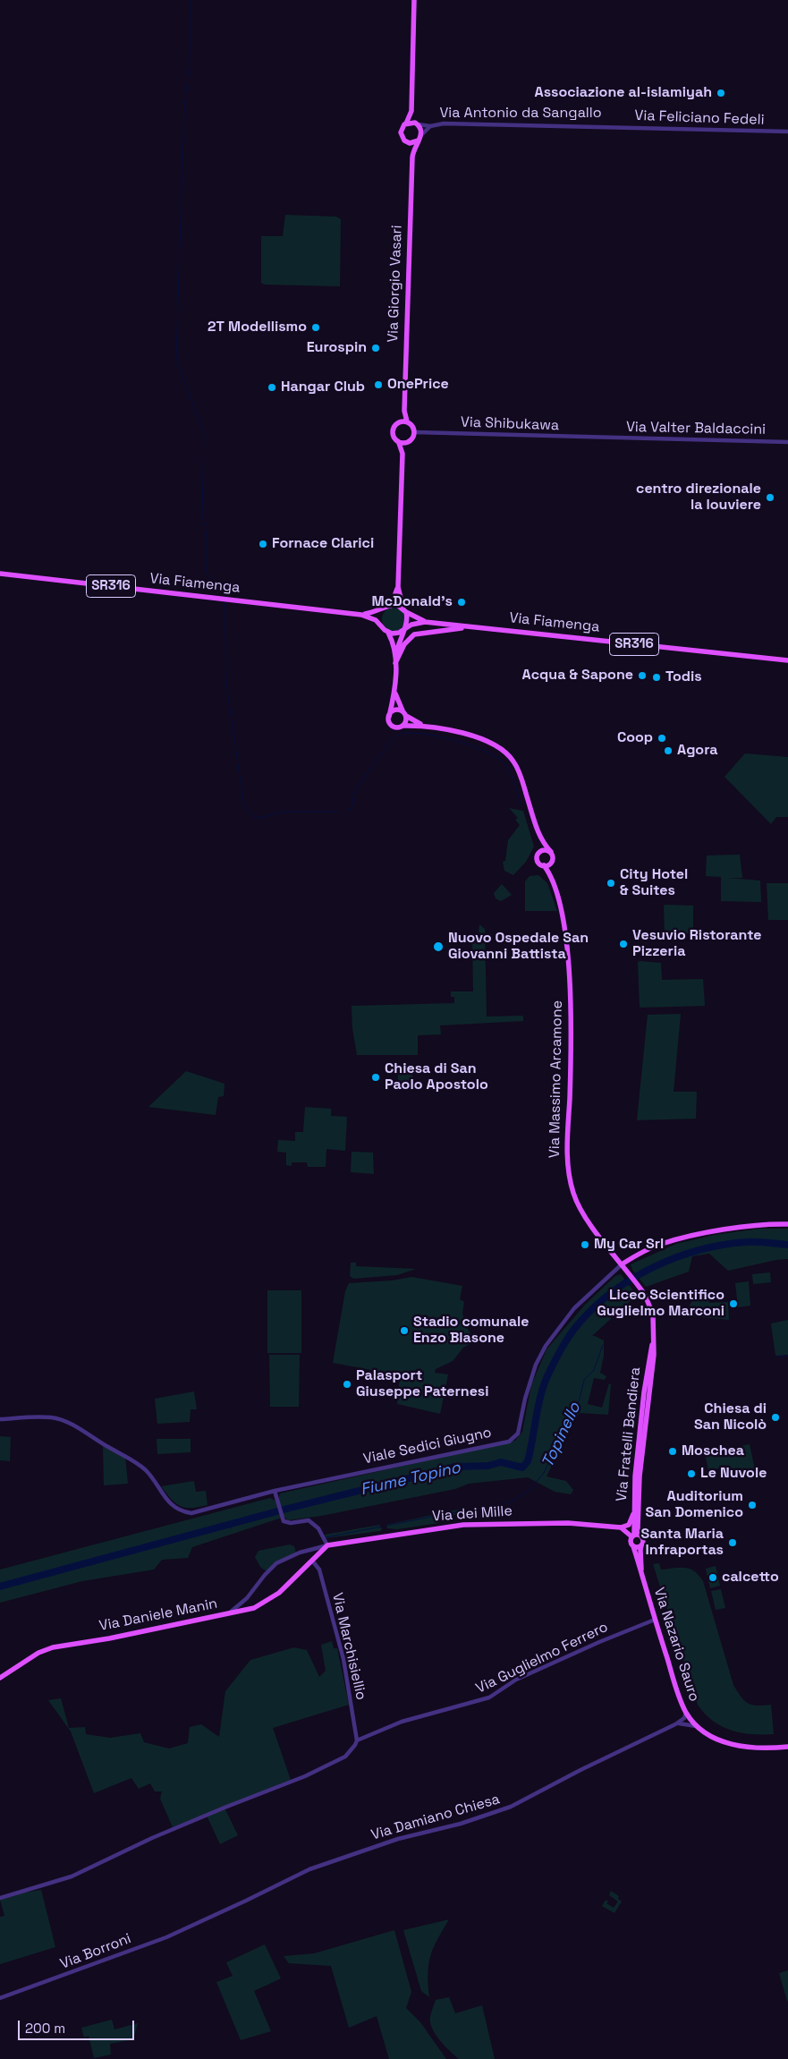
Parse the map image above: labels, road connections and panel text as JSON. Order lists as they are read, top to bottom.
{
  "streets": {
    "main road": [
      "Via Antonio da Sangallo",
      "Via Giorgio Vasari",
      "Via Fiamenga",
      "SR316",
      "Via Massimo Arcamone",
      "Via Fratelli Bandiera",
      "Viale Sedici Giugno",
      "Via dei Mille",
      "Via Daniele Manin",
      "Via Nazario Sauro"
    ],
    "street": [
      "Via Feliciano Fedeli",
      "Via Shibukawa",
      "Via Valter Baldaccini",
      "Via Marchisiellio",
      "Via Guglielmo Ferrero",
      "Via Damiano Chiesa",
      "Via Borroni"
    ]
  },
  "crossings": [
    ["Via Antonio da Sangallo", "Via Feliciano Fedeli"],
    ["Via Antonio da Sangallo", "Via Giorgio Vasari"],
    ["Via Giorgio Vasari", "Via Shibukawa"],
    ["Via Shibukawa", "Via Valter Baldaccini"],
    ["Via Massimo Arcamone", "Via Fratelli Bandiera"],
    ["Via Massimo Arcamone", "Viale Sedici Giugno"],
    ["Via Fratelli Bandiera", "Viale Sedici Giugno"],
    ["Via Fratelli Bandiera", "Via Nazario Sauro"],
    ["Via dei Mille", "Via Daniele Manin"],
    ["Via Daniele Manin", "Via Marchisiellio"],
    ["Via Nazario Sauro", "Via Guglielmo Ferrero"],
    ["Via Nazario Sauro", "Via Damiano Chiesa"],
    ["Via Marchisiellio", "Via Guglielmo Ferrero"],
    ["Via Damiano Chiesa", "Via Borroni"]
  ],
  "water": ["Topinello", "Fiume Topino"],
  "places": [
    "Associazione al-islamiyah",
    "2T Modellismo",
    "Eurospin",
    "OnePrice",
    "Hangar Club",
    "centro direzionale la louviere",
    "Fornace Clarici",
    "McDonald's",
    "Acqua & Sapone",
    "Todis",
    "Coop",
    "Agora",
    "City Hotel & Suites",
    "Vesuvio Ristorante Pizzeria",
    "Nuovo Ospedale San Giovanni Battista",
    "Chiesa di San Paolo Apostolo",
    "My Car Srl",
    "Liceo Scientifico Guglielmo Marconi",
    "Stadio comunale Enzo Blasone",
    "Palasport Giuseppe Paternesi",
    "Chiesa di San Nicolò",
    "Moschea",
    "Le Nuvole",
    "Auditorium San Domenico",
    "Santa Maria Infraportas",
    "calcetto"
  ],
  "scale_bar": "200 m"
}
